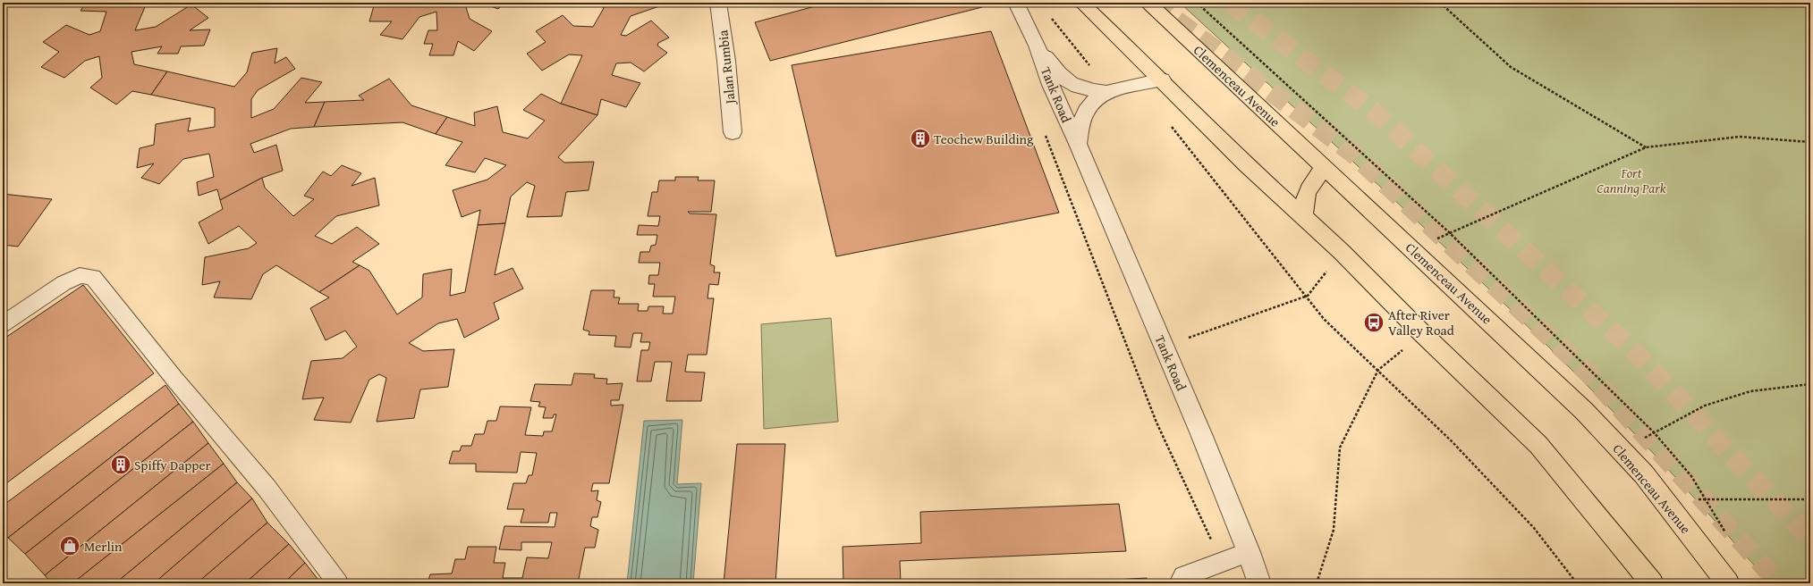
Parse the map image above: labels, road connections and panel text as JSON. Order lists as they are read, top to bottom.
{
  "streets": {
    "main road": ["Clemenceau Avenue"],
    "street": ["Jalan Rumbia", "Tank Road"]
  },
  "parks": ["Fort Canning Park"],
  "places": {
    "building": ["Teochew Building", "Spiffy Dapper"],
    "bus stop": ["After River Valley Road"],
    "shop": ["Merlin"]
  }
}
